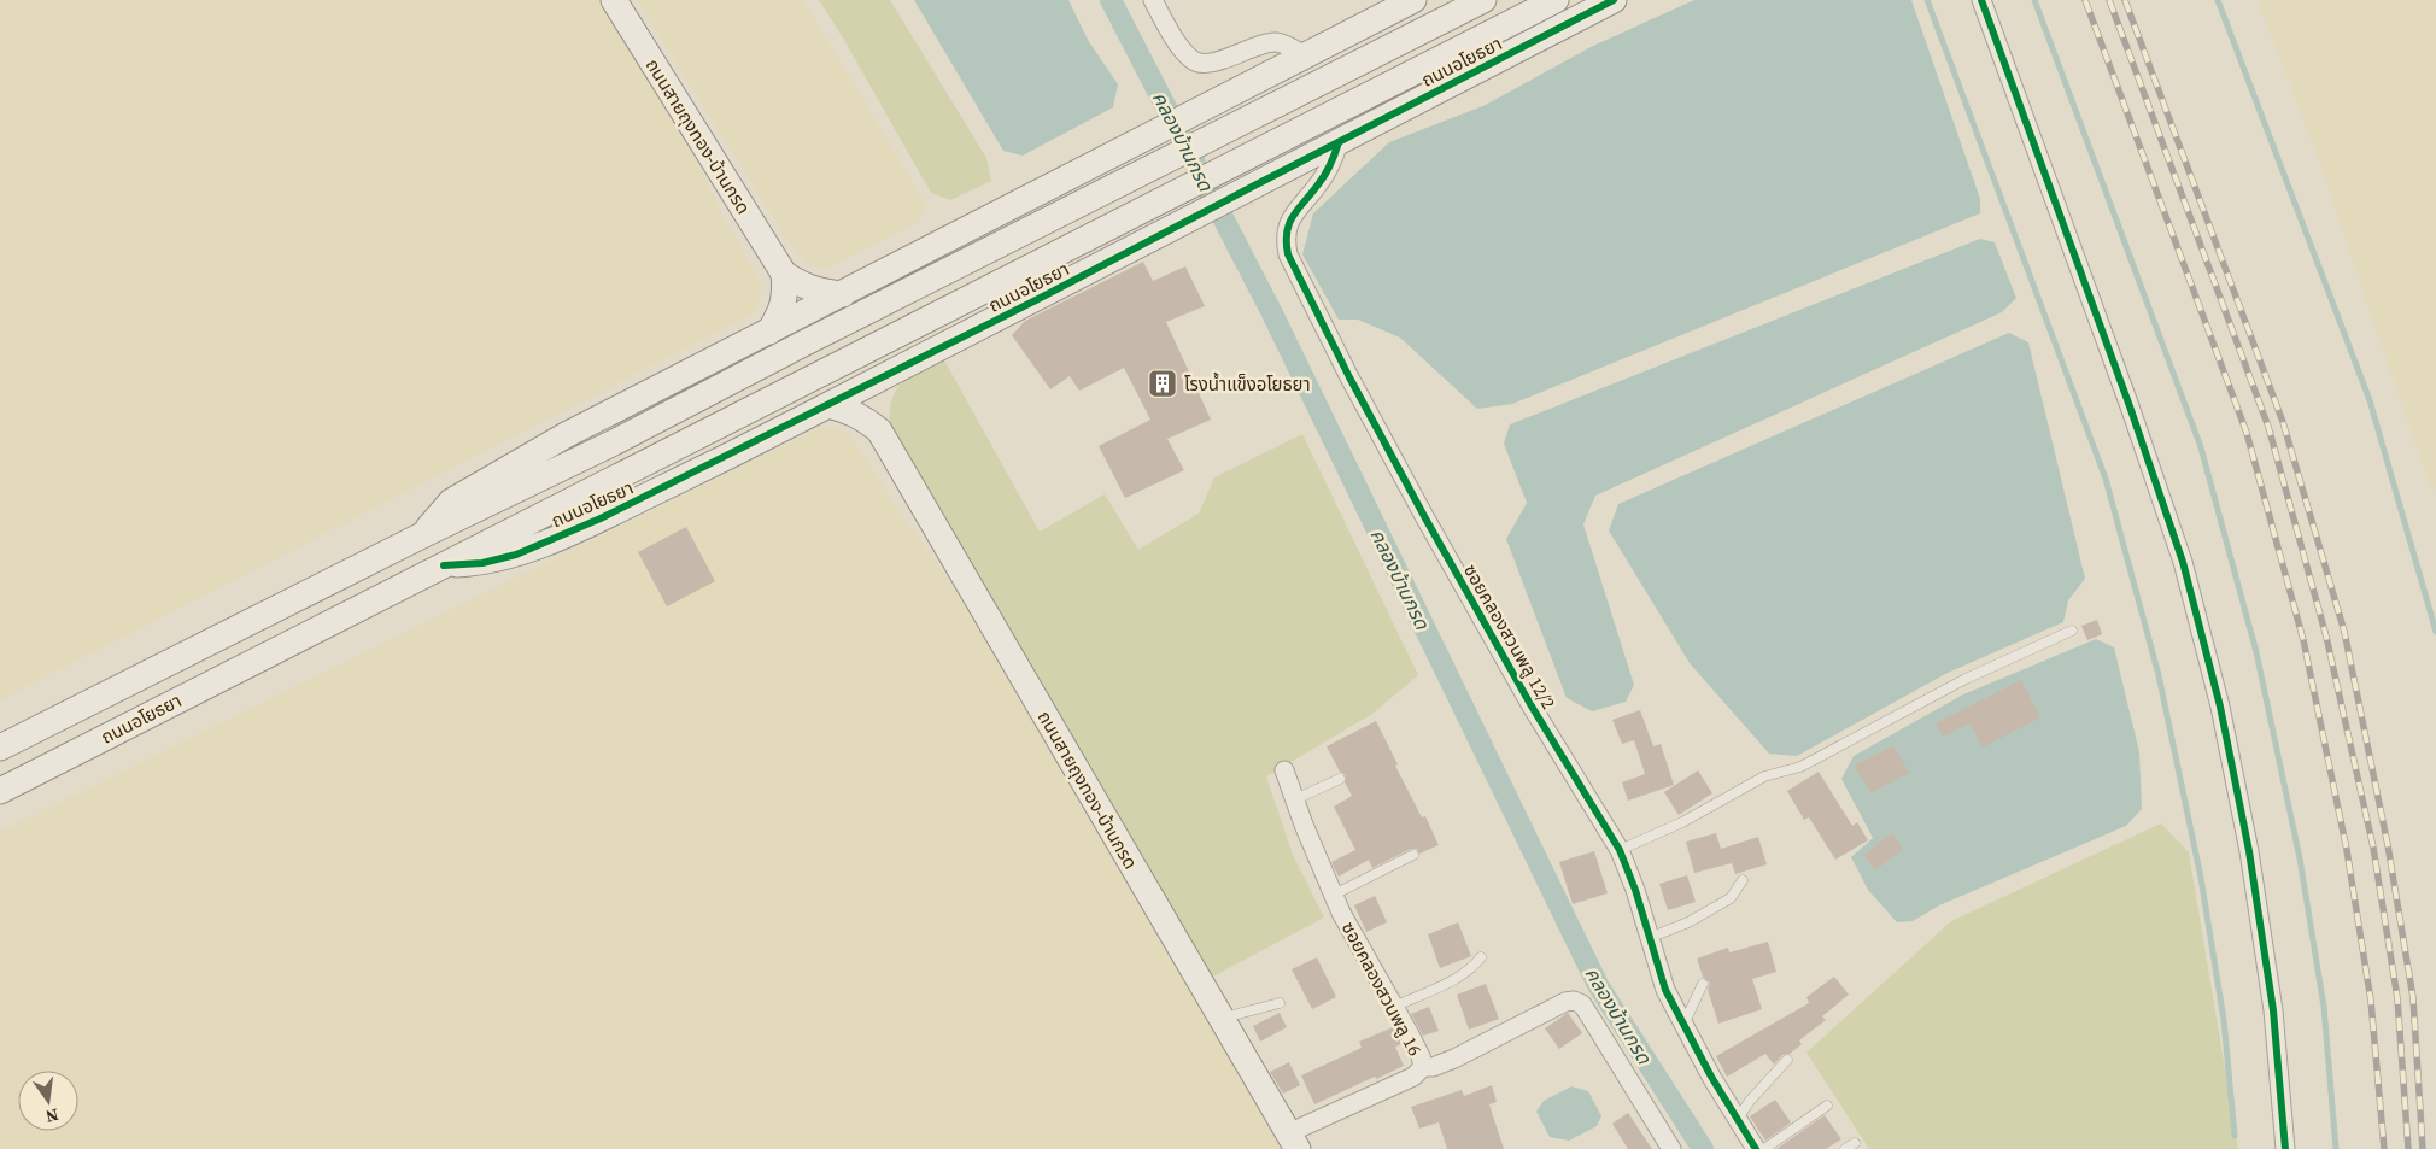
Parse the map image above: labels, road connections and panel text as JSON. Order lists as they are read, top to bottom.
{
  "streets": {
    "street": [
      "ถนนอโยธยา",
      "ถนนสายถุงทอง-บ้านกรด",
      "ซอยคลองสวนพลู 12/2",
      "ซอยคลองสวนพลู 16"
    ]
  },
  "crossings": [
    ["ถนนอโยธยา", "ถนนสายถุงทอง-บ้านกรด"],
    ["ถนนอโยธยา", "ซอยคลองสวนพลู 12/2"],
    ["ถนนสายถุงทอง-บ้านกรด", "ซอยคลองสวนพลู 16"]
  ],
  "water": ["คลองบ้านกรด"],
  "places": {
    "building": ["โรงน้ำแข็งอโยธยา"]
  },
  "north": "bottom"
}
